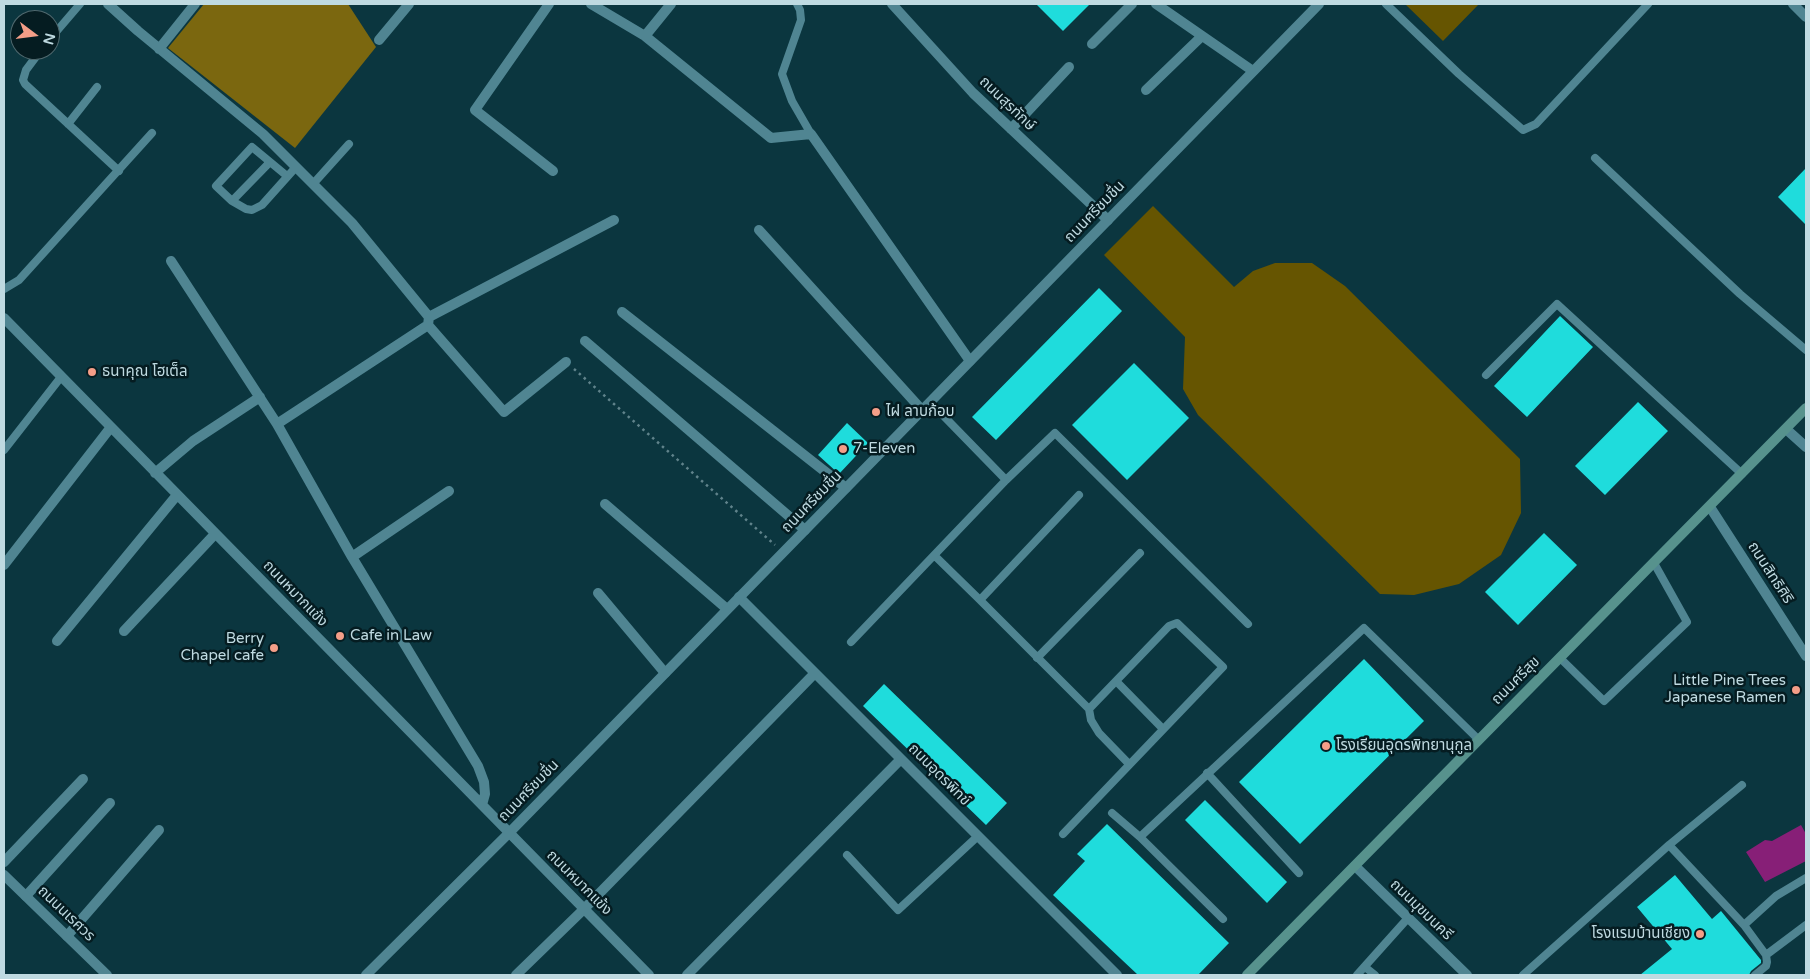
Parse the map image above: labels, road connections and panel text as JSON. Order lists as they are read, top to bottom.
{
  "streets": {
    "main road": ["ถนนศรีสุข"],
    "street": [
      "ถนนสุรทักษ์",
      "ถนนศรีชมชื่น",
      "ถนนสิทธิศิริ",
      "ถนนหมากแข้ง",
      "ถนนอุดรพิทข์",
      "ถนนมุขมนครี",
      "ถนนนเรศวร"
    ]
  },
  "crossings": [
    ["ถนนสุรทักษ์", "ถนนศรีชมชื่น"],
    ["ถนนศรีชมชื่น", "ถนนหมากแข้ง"],
    ["ถนนศรีชมชื่น", "ถนนอุดรพิทข์"],
    ["ถนนสิทธิศิริ", "ถนนศรีสุข"],
    ["ถนนศรีสุข", "ถนนมุขมนครี"]
  ],
  "places": [
    "ธนาคุณ โฮเต็ล",
    "ไฝ ลาบก้อบ",
    "7-Eleven",
    "Cafe in Law",
    "Berry Chapel cafe",
    "Little Pine Trees Japanese Ramen",
    "โรงเรียนอุดรพิทยานุกูล",
    "โรงแรมบ้านเชียง"
  ],
  "north": "right"
}
